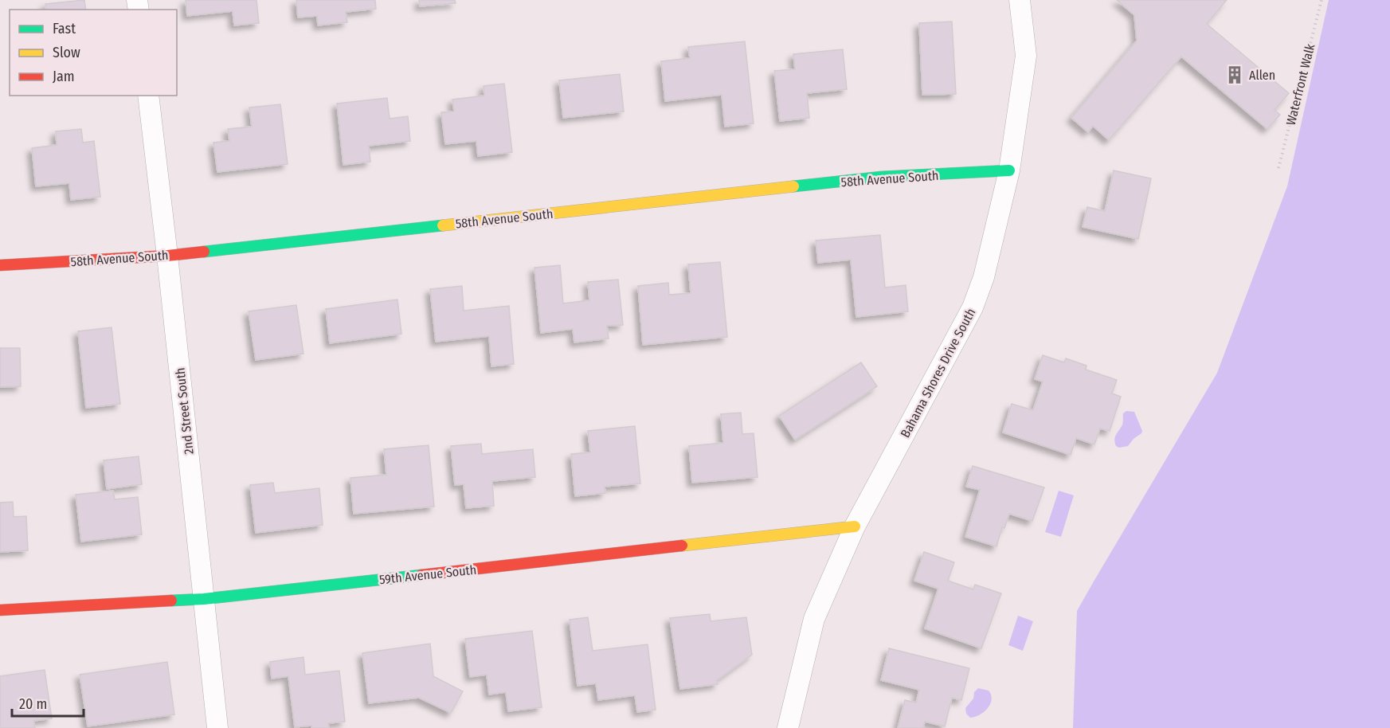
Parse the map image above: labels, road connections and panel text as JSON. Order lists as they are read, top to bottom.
{
  "streets": {
    "street": [
      "58th Avenue South",
      "Bahama Shores Drive South",
      "2nd Street South",
      "59th Avenue South"
    ],
    "path": ["Waterfront Walk"]
  },
  "crossings": [
    ["58th Avenue South", "Bahama Shores Drive South"],
    ["58th Avenue South", "2nd Street South"],
    ["Bahama Shores Drive South", "59th Avenue South"],
    ["2nd Street South", "59th Avenue South"]
  ],
  "places": {
    "building": ["Allen"]
  },
  "legend": ["Fast", "Slow", "Jam"],
  "scale_bar": "20 m"
}
